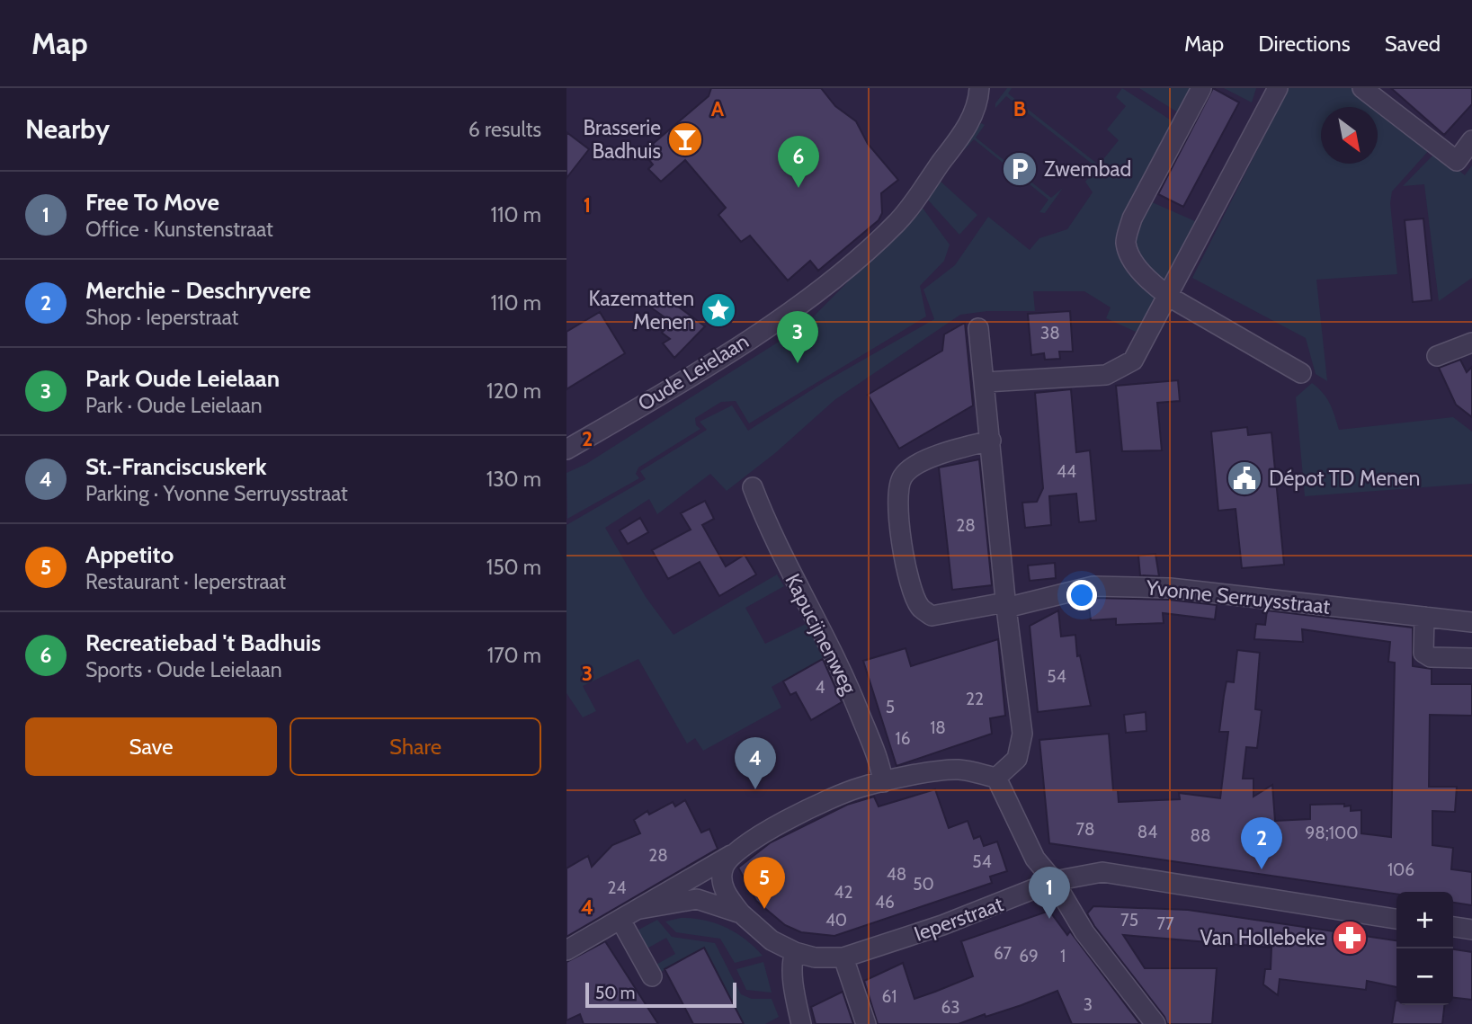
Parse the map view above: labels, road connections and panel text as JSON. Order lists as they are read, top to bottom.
{
  "streets": {
    "street": [
      "Oude Leielaan",
      "Yvonne Serruysstraat",
      "Kapucijnenweg",
      "Ieperstraat"
    ]
  },
  "places": {
    "bar": ["Brasserie Badhuis"],
    "parking": ["Zwembad"],
    "place": ["Kazematten Menen"],
    "public building": ["Dépot TD Menen"],
    "pharmacy": ["Van Hollebeke"]
  },
  "house_numbers": [
    "38",
    "44",
    "28",
    "54",
    "4",
    "22",
    "5",
    "18",
    "16",
    "78",
    "84",
    "98;100",
    "88",
    "28",
    "54",
    "106",
    "48",
    "50",
    "24",
    "42",
    "46",
    "40",
    "75",
    "77",
    "67",
    "69",
    "1",
    "61",
    "3",
    "63"
  ],
  "scale_bar": "50 m",
  "north": "bottom right",
  "page": {
    "header": "Map",
    "nav": ["Map", "Directions", "Saved"],
    "heading": ["Nearby", "6 results"],
    "pins": [
      "6",
      "3",
      "4",
      "2",
      "5",
      "1"
    ],
    "list": [
      {
        "mark": "1",
        "name": "Free To Move",
        "note": "Office · Kunstenstraat",
        "value": "110 m"
      },
      {
        "mark": "2",
        "name": "Merchie - Deschryvere",
        "note": "Shop · Ieperstraat",
        "value": "110 m"
      },
      {
        "mark": "3",
        "name": "Park Oude Leielaan",
        "note": "Park · Oude Leielaan",
        "value": "120 m"
      },
      {
        "mark": "4",
        "name": "St.-Franciscuskerk",
        "note": "Parking · Yvonne Serruysstraat",
        "value": "130 m"
      },
      {
        "mark": "5",
        "name": "Appetito",
        "note": "Restaurant · Ieperstraat",
        "value": "150 m"
      },
      {
        "mark": "6",
        "name": "Recreatiebad 't Badhuis",
        "note": "Sports · Oude Leielaan",
        "value": "170 m"
      }
    ],
    "buttons": ["Save", "Share"],
    "map_buttons": ["+", "−"],
    "scale": "50 m"
  },
  "grid": {
    "columns": ["A", "B"],
    "rows": [
      "1",
      "2",
      "3",
      "4"
    ]
  }
}
